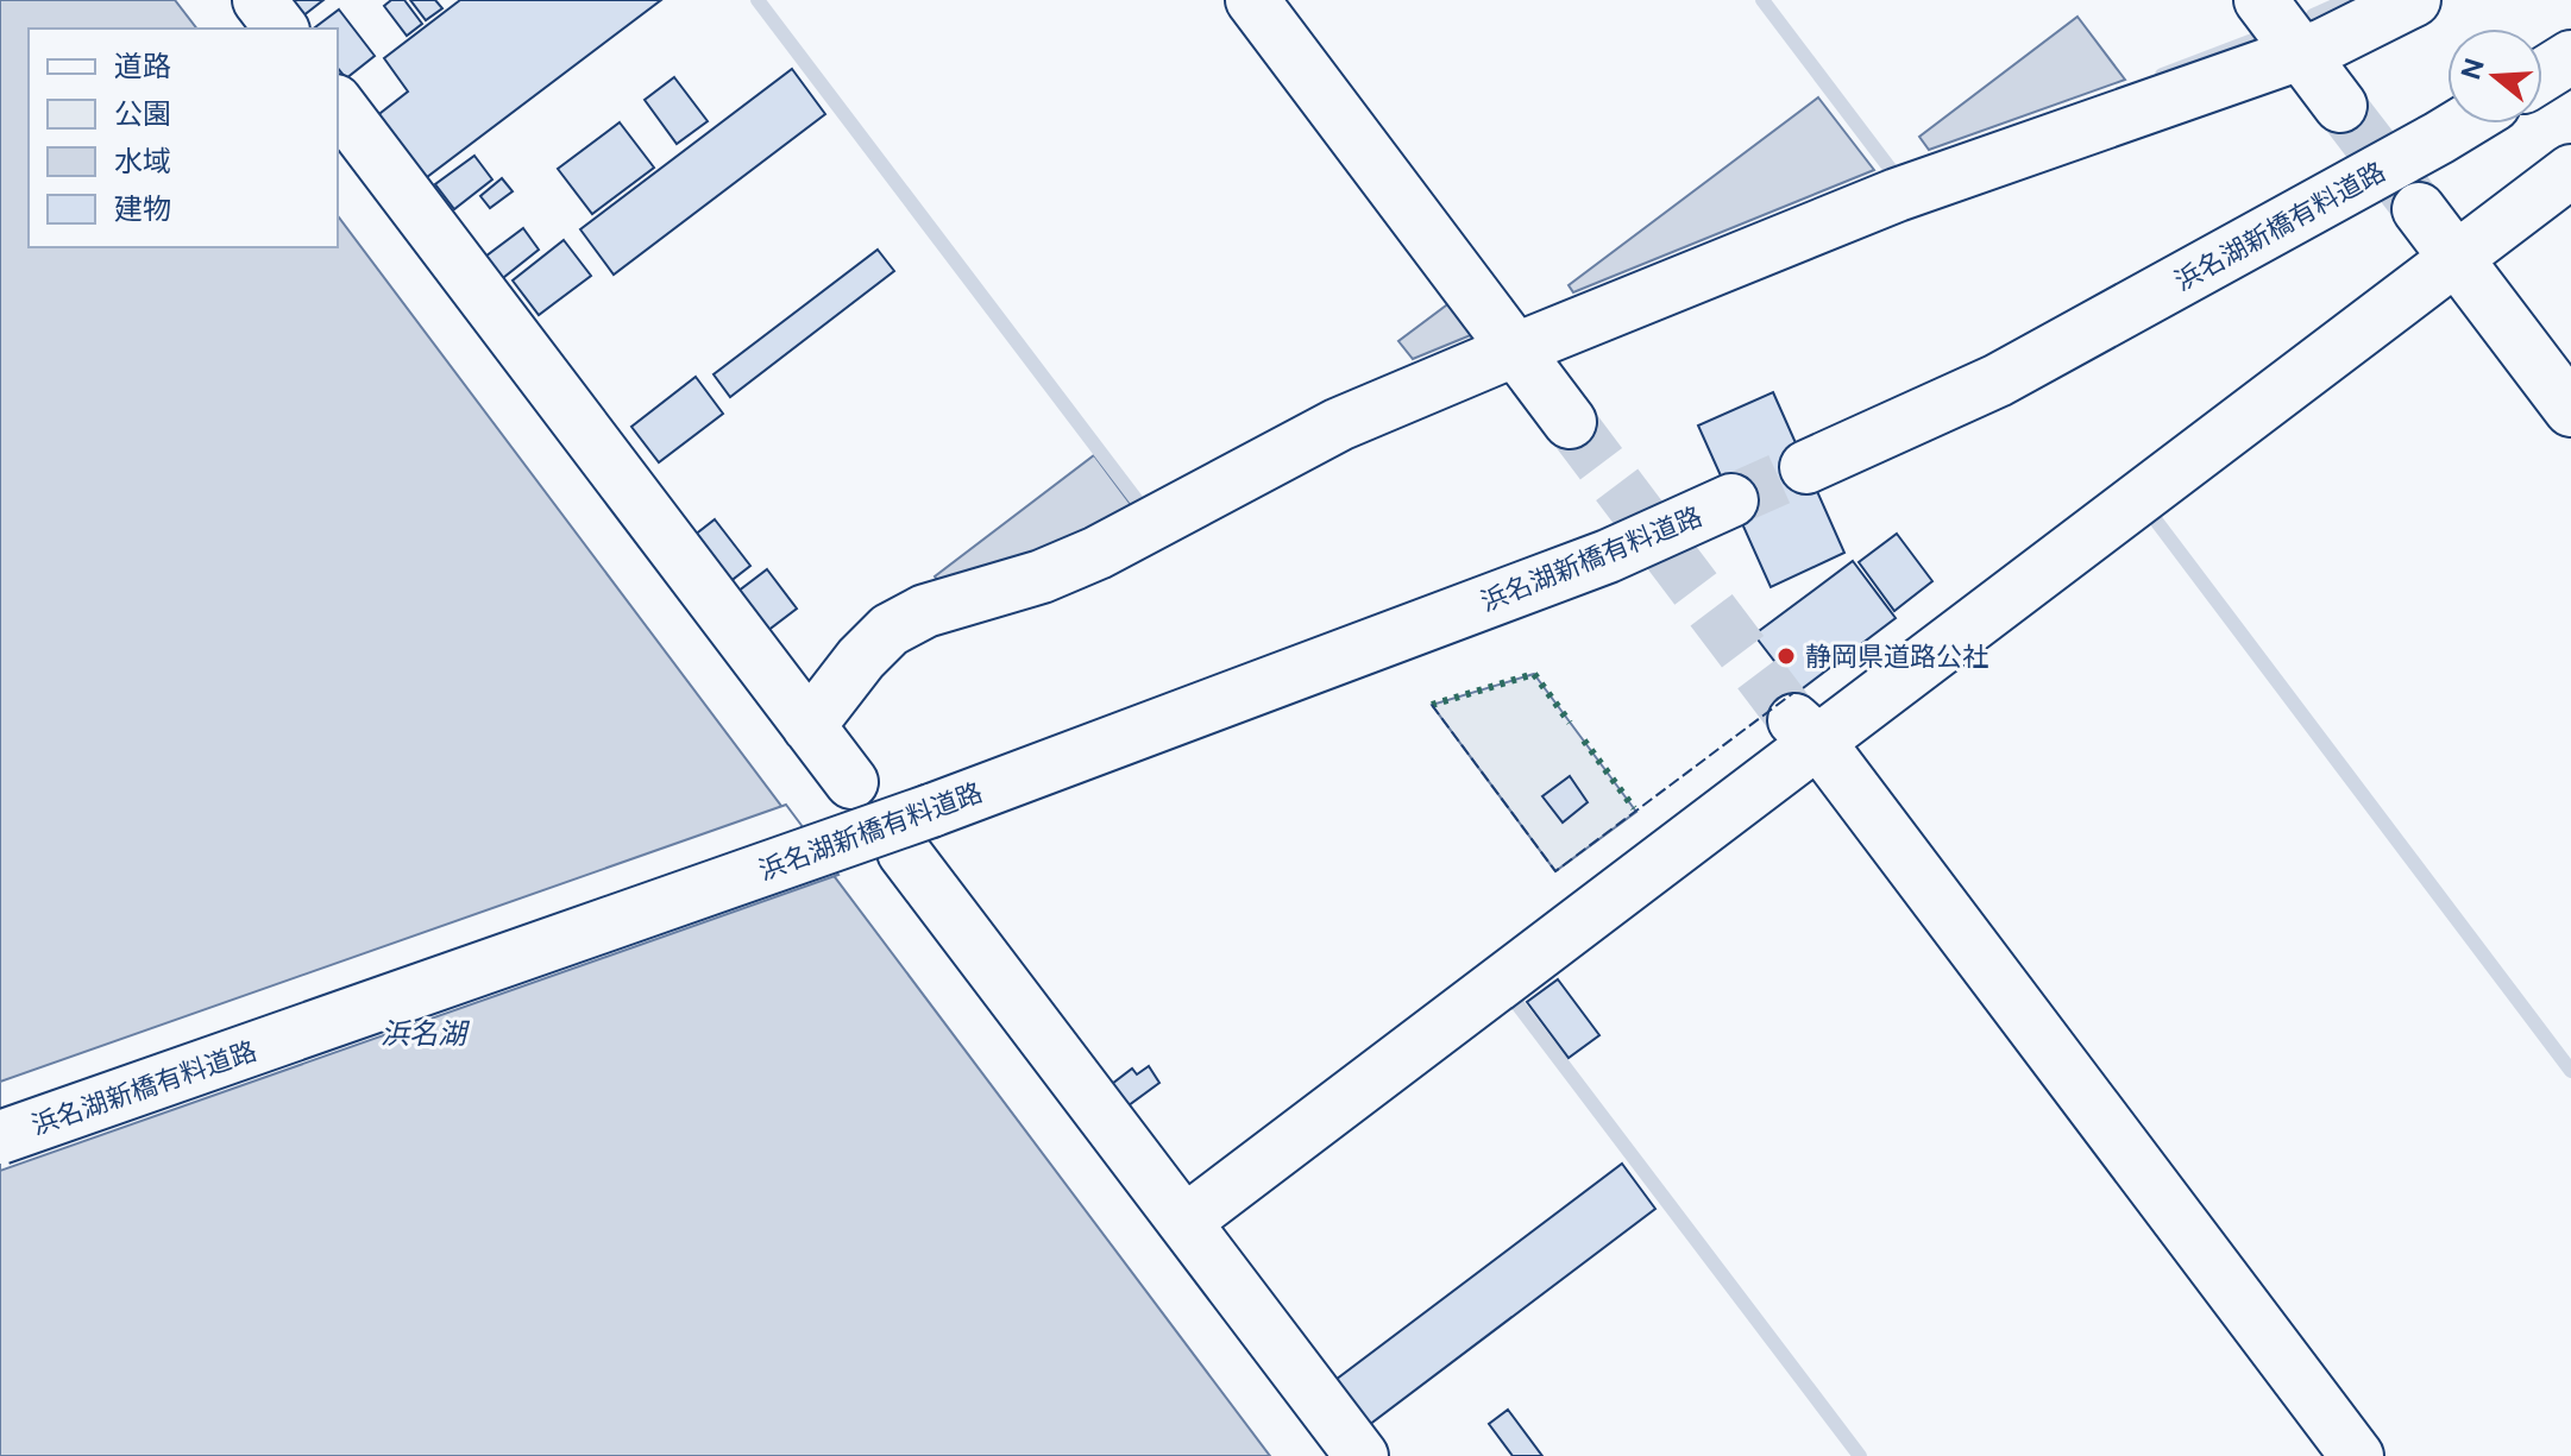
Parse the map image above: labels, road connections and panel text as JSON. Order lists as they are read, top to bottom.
{
  "streets": {
    "street": ["浜名湖新橋有料道路"]
  },
  "water": ["浜名湖"],
  "places": ["静岡県道路公社"],
  "legend": [
    "道路",
    "公園",
    "水域",
    "建物"
  ],
  "north": "left"
}
